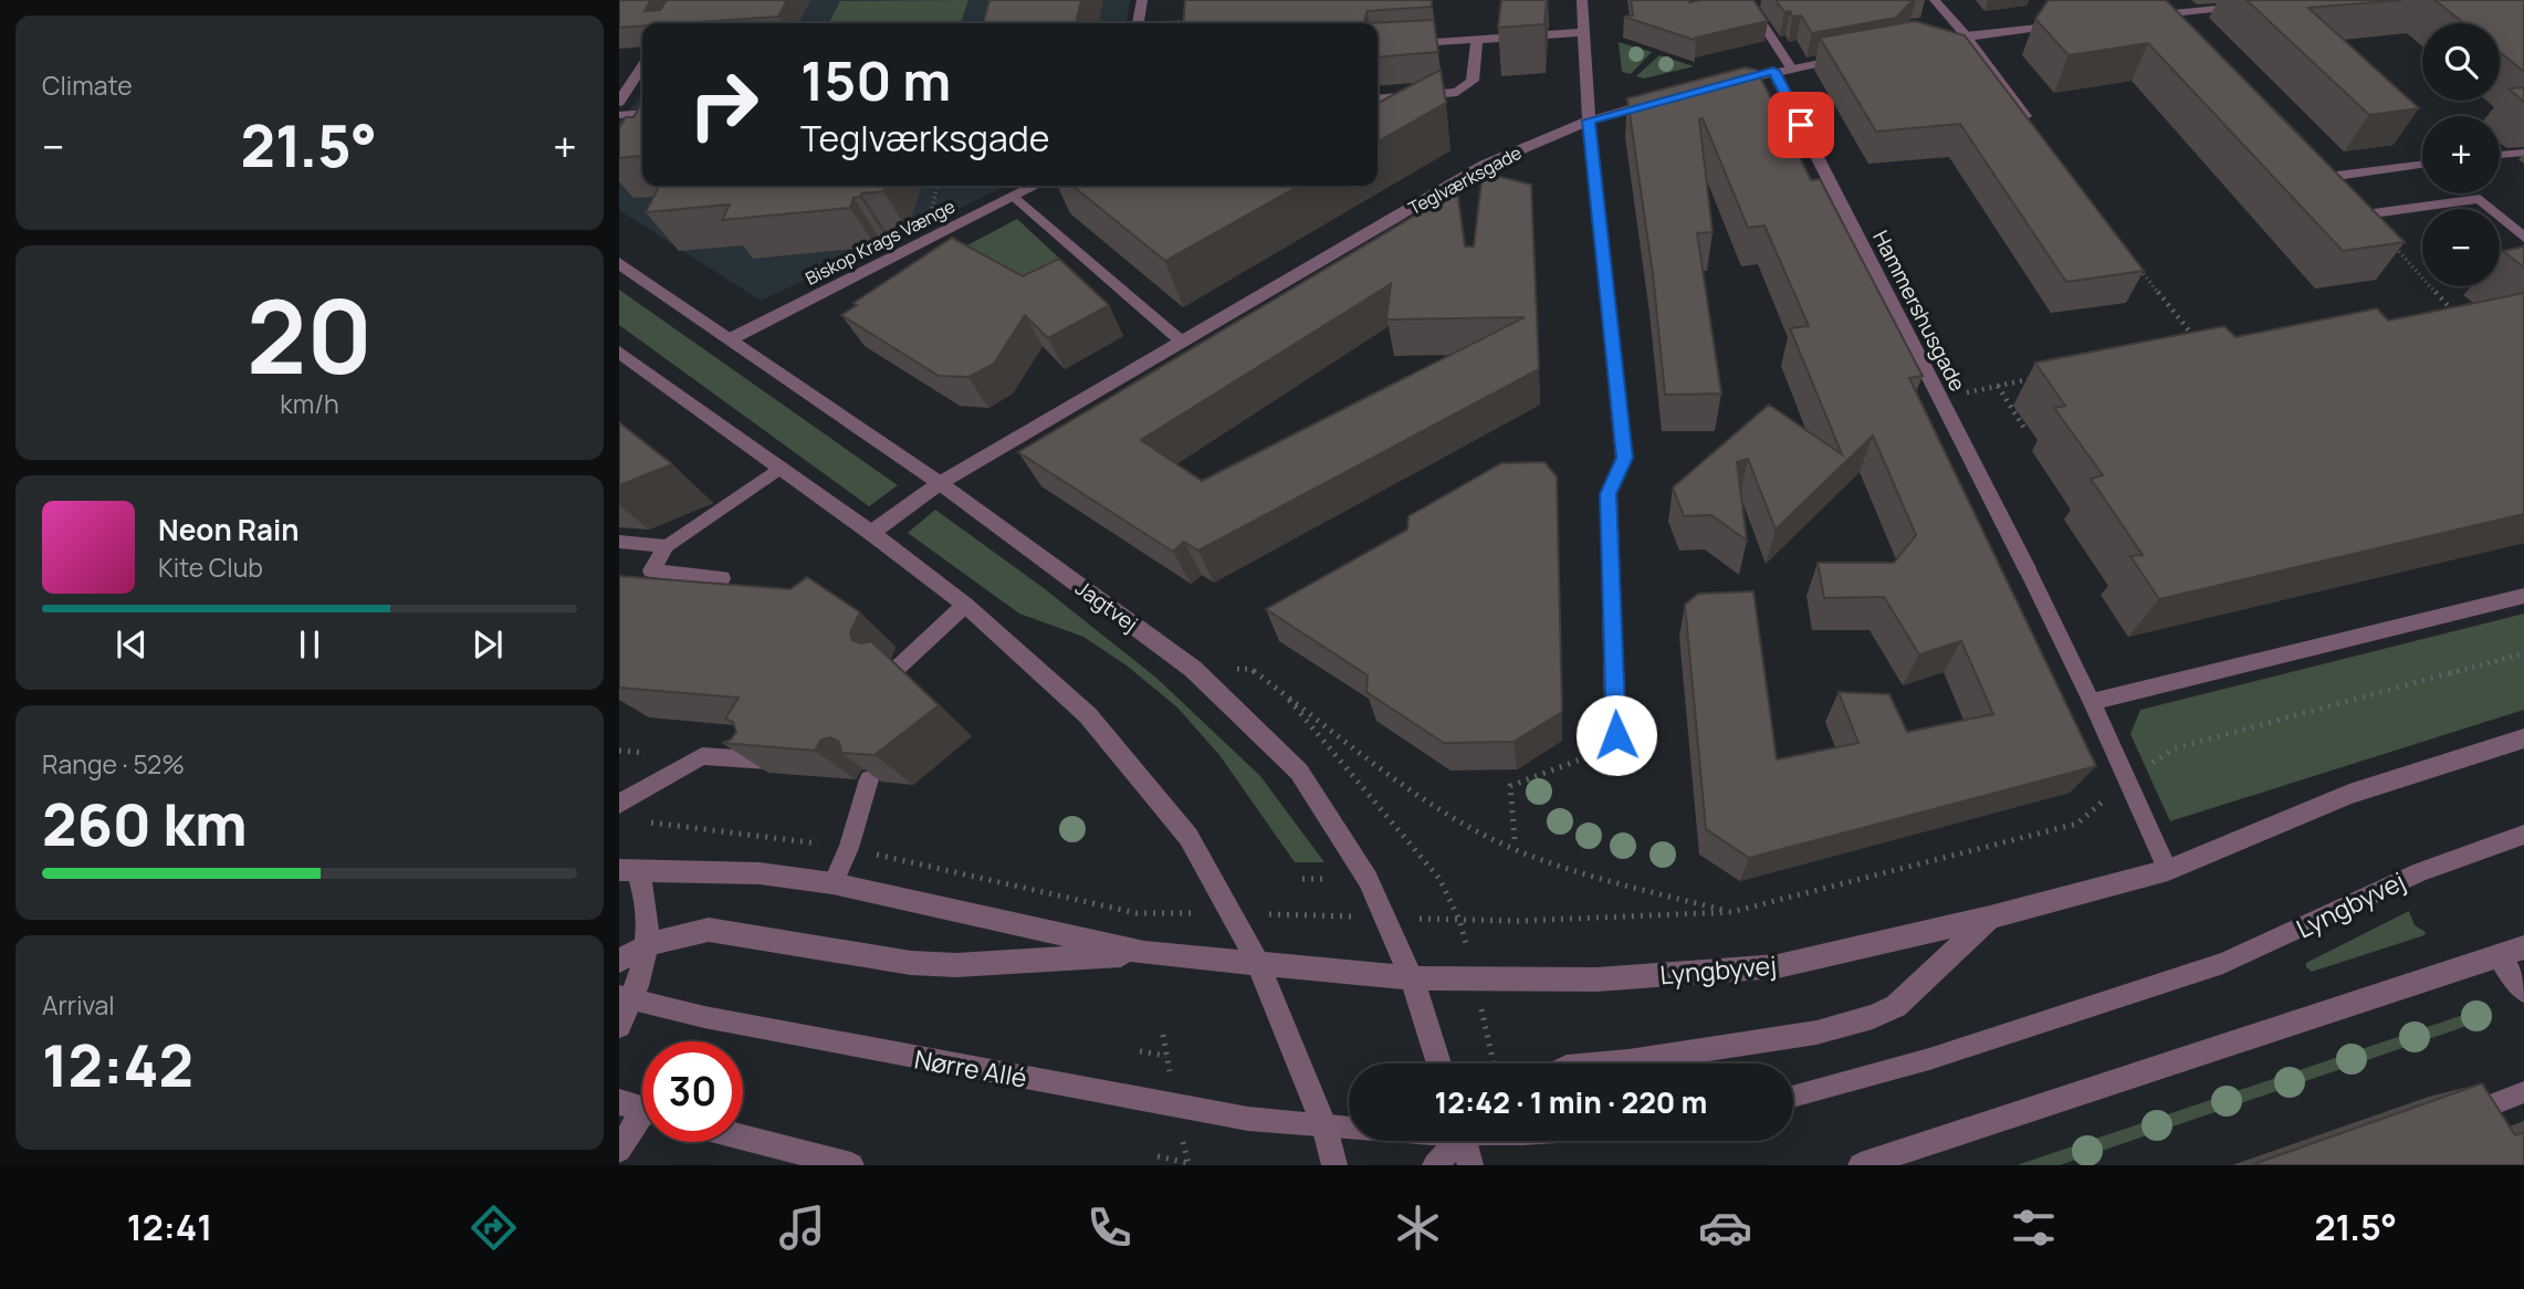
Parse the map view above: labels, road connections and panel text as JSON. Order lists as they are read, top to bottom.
{
  "streets": {
    "street": [
      "Teglværksgade",
      "Biskop Krags Vænge",
      "Hammershusgade",
      "Jagtvej",
      "Lyngbyvej"
    ],
    "lane": ["Nørre Allé"]
  },
  "crossings": [
    ["Teglværksgade", "Jagtvej"],
    ["Biskop Krags Vænge", "Jagtvej"],
    ["Jagtvej", "Lyngbyvej"]
  ],
  "page": {
    "tile": [
      "Climate",
      ["20", "km/h"],
      ["Range · 52%", "260 km"],
      ["Arrival", "12:42"]
    ],
    "map_buttons": ["+", "−"],
    "turn": ["150 m", "Teglværksgade"],
    "heat": ["−", "21.5°", "+"],
    "song": ["Neon Rain", "Kite Club"],
    "limit": "30",
    "trip": "12:42 · 1 min · 220 m",
    "tabs": ["12:41", "21.5°"]
  }
}
